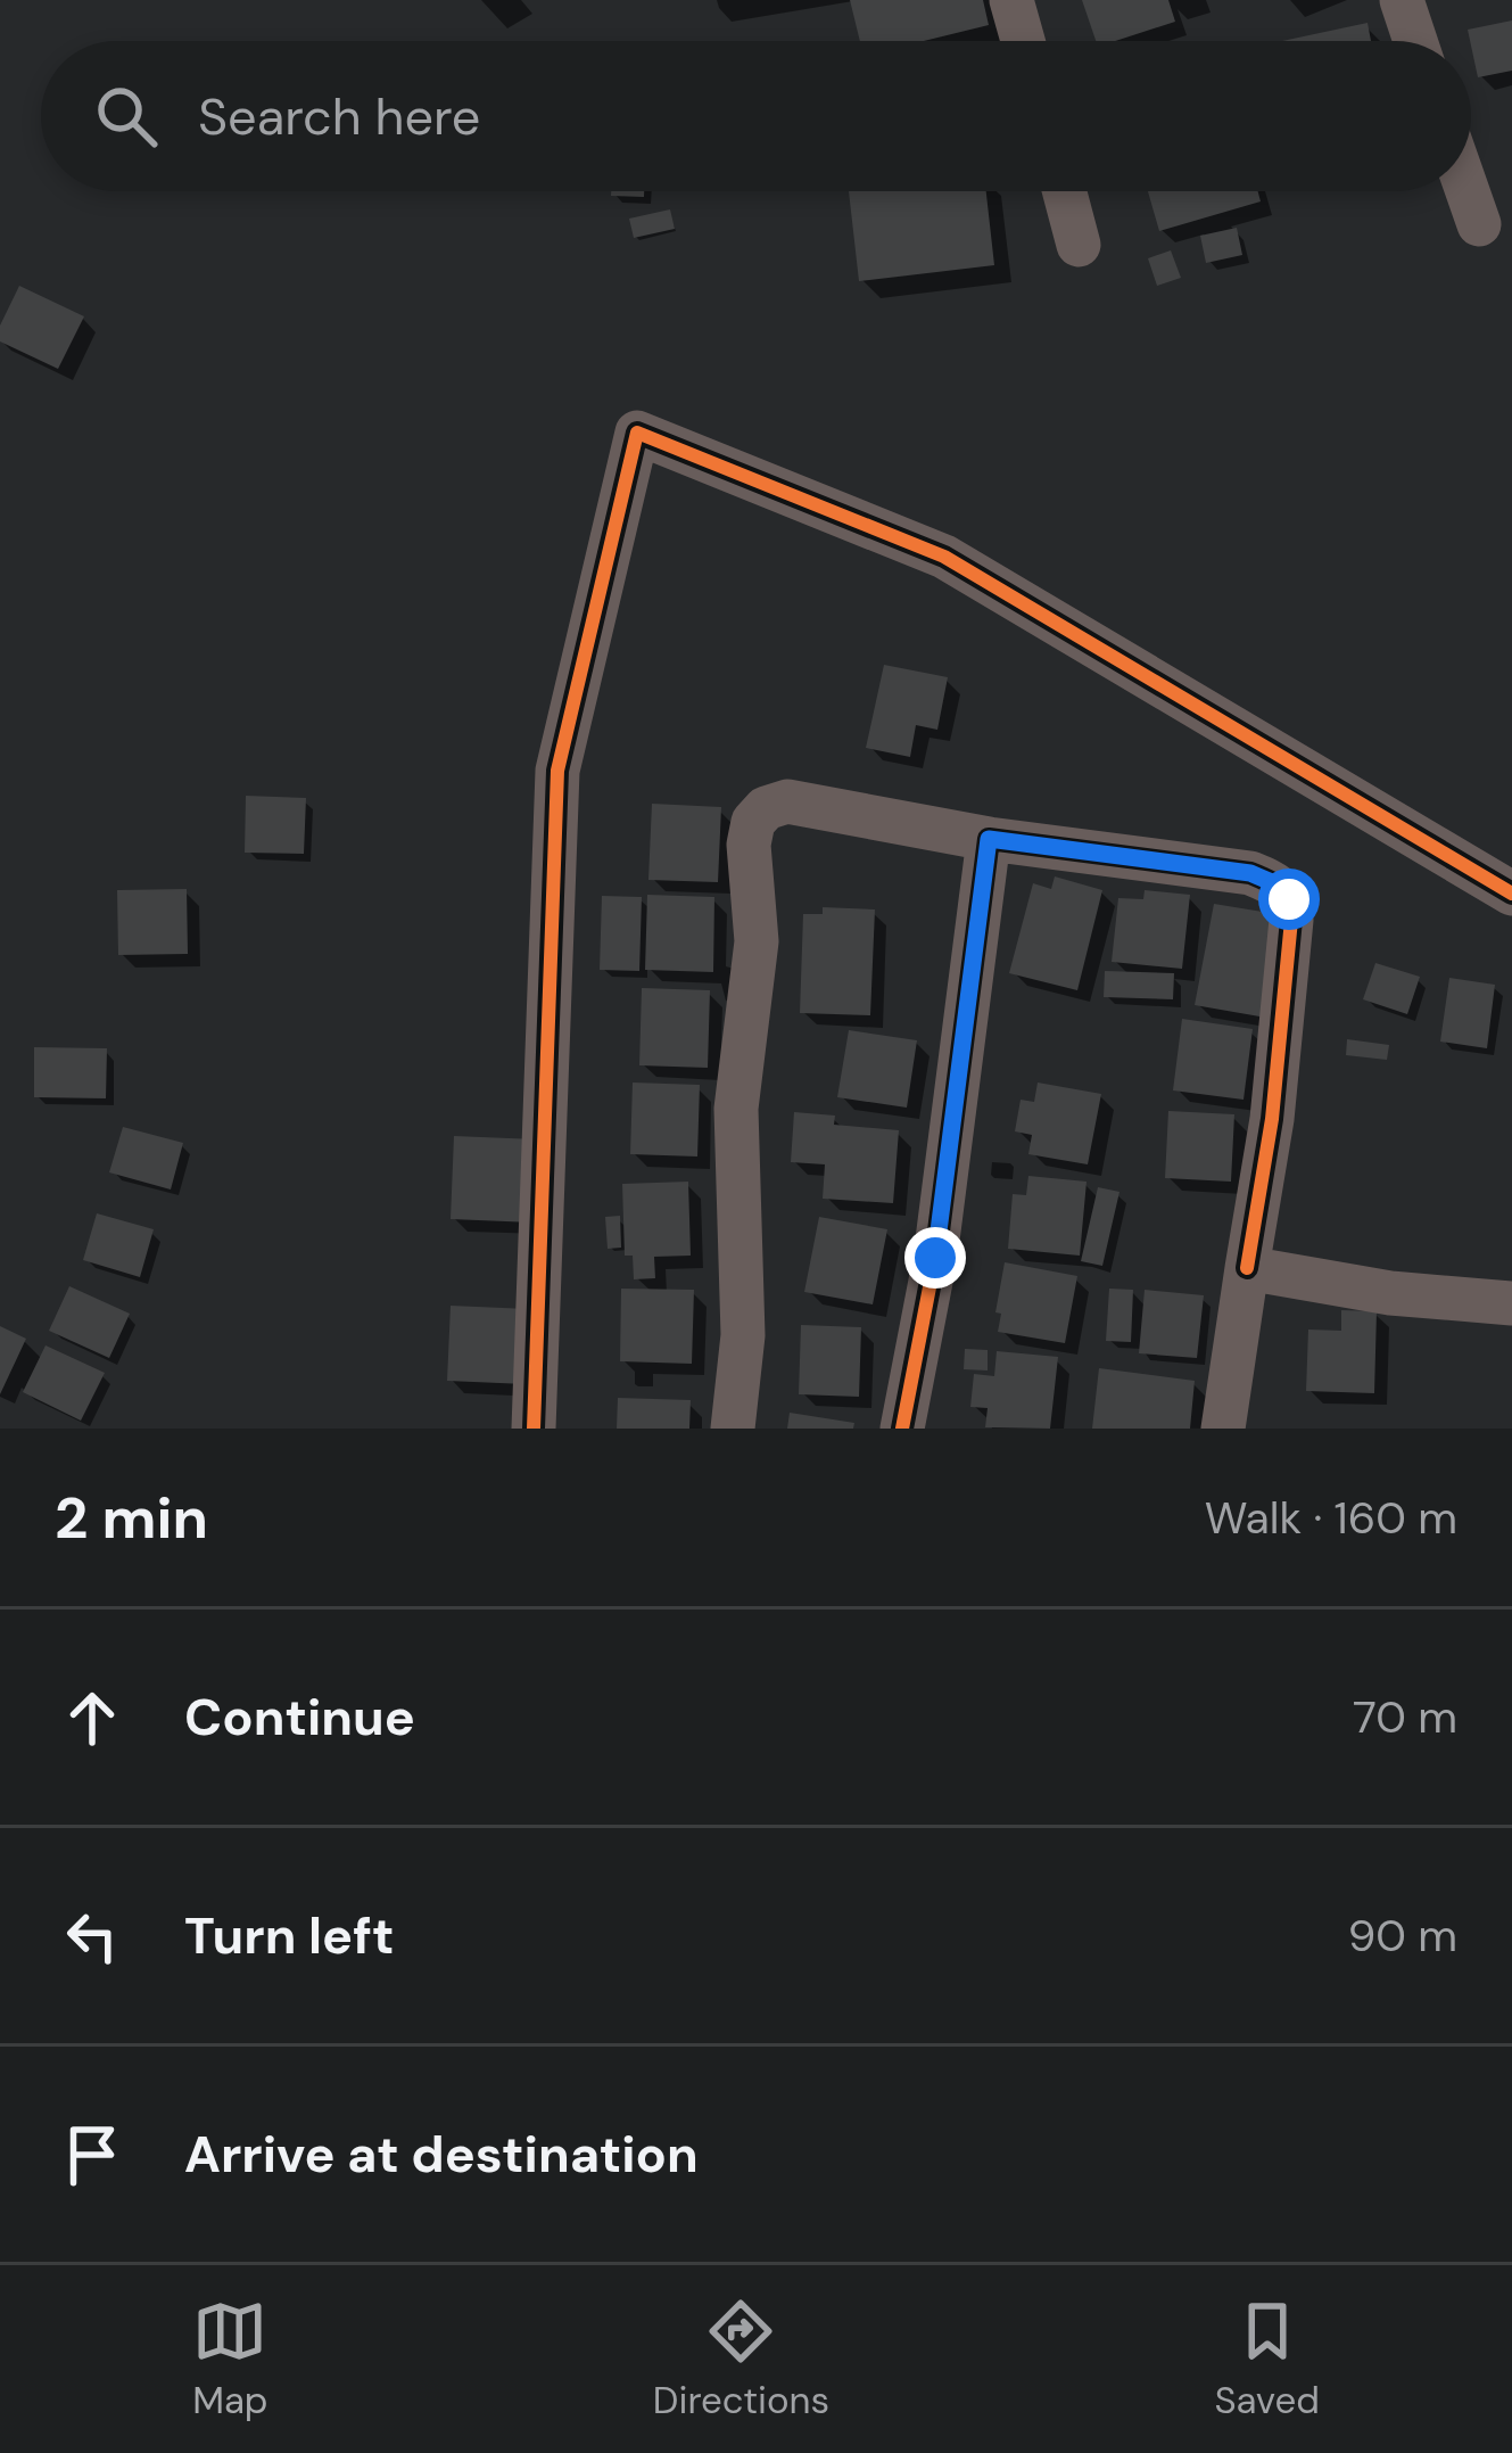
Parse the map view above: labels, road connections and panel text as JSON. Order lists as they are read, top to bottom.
{
  "page": {
    "search": "Search here",
    "heading": ["2 min", "Walk · 160 m"],
    "list": [
      ["Continue", "70 m"],
      ["Turn left", "90 m"],
      "Arrive at destination"
    ],
    "nav": ["Map", "Directions", "Saved"]
  }
}
